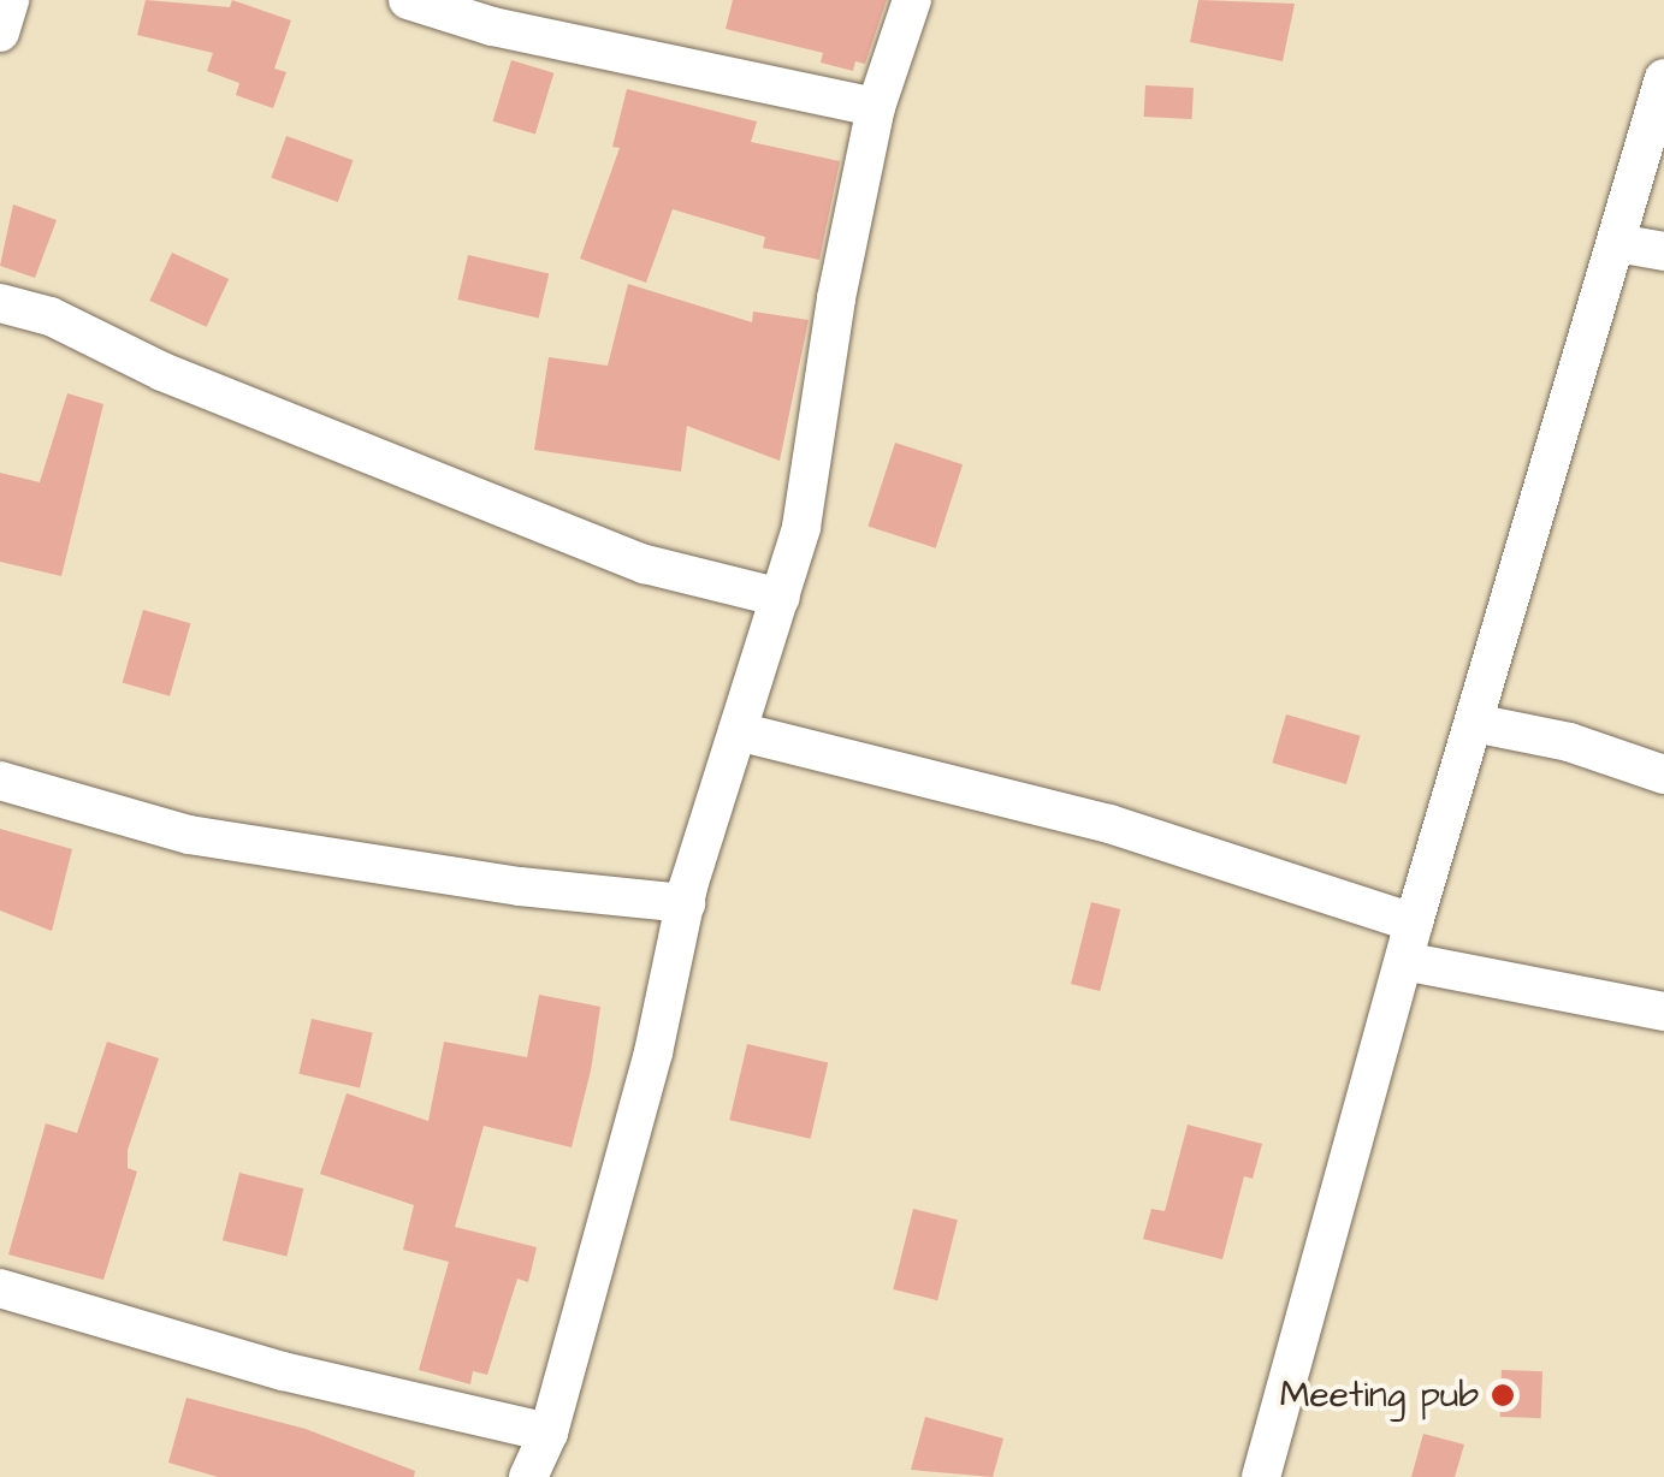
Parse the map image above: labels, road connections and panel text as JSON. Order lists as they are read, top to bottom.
{
  "places": ["Meeting pub"]
}
